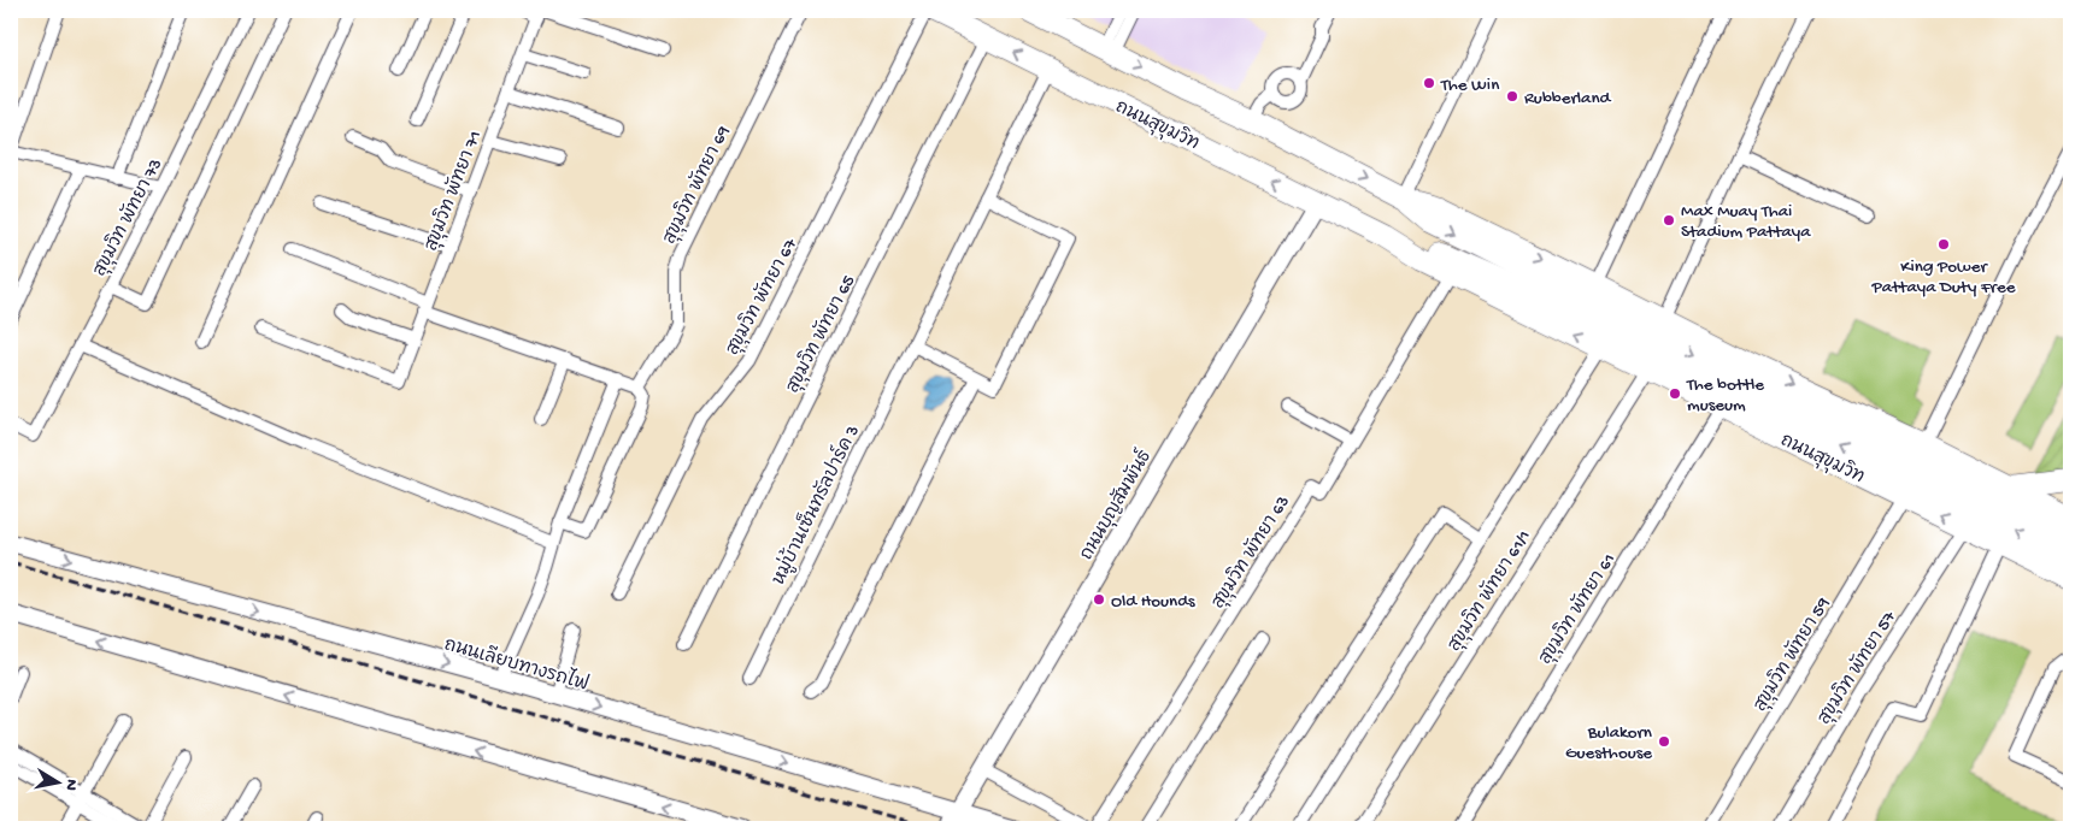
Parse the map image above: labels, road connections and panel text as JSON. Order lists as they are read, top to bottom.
{
  "streets": {
    "highway": ["ถนนสุขุมวิท"],
    "street": [
      "สุขุมวิท พัทยา 69",
      "สุขุมวิท พัทยา 71",
      "สุขุมวิท พัทยา 73",
      "สุขุมวิท พัทยา 67",
      "สุขุมวิท พัทยา 65",
      "หมู่บ้านเซ็นทรัลปาร์ค 3",
      "ถนนบุญสัมพันธ์",
      "สุขุมวิท พัทยา 63",
      "สุขุมวิท พัทยา 61/1",
      "สุขุมวิท พัทยา 61",
      "สุขุมวิท พัทยา 59",
      "ถนนเลียบทางรถไฟ",
      "สุขุมวิท พัทยา 57"
    ]
  },
  "crossings": [
    ["ถนนสุขุมวิท", "สุขุมวิท พัทยา 67"],
    ["ถนนสุขุมวิท", "สุขุมวิท พัทยา 65"],
    ["ถนนสุขุมวิท", "หมู่บ้านเซ็นทรัลปาร์ค 3"],
    ["ถนนสุขุมวิท", "ถนนบุญสัมพันธ์"],
    ["ถนนสุขุมวิท", "สุขุมวิท พัทยา 63"],
    ["ถนนสุขุมวิท", "สุขุมวิท พัทยา 61/1"],
    ["ถนนสุขุมวิท", "สุขุมวิท พัทยา 61"],
    ["ถนนสุขุมวิท", "สุขุมวิท พัทยา 59"],
    ["ถนนสุขุมวิท", "สุขุมวิท พัทยา 57"],
    ["ถนนบุญสัมพันธ์", "ถนนเลียบทางรถไฟ"]
  ],
  "places": [
    "The Win",
    "Rubberland",
    "Max Muay Thai Stadium Pattaya",
    "King Power Pattaya Duty Free",
    "The bottle museum",
    "Old Hounds",
    "Bulakorn Guesthouse"
  ],
  "north": "right"
}
